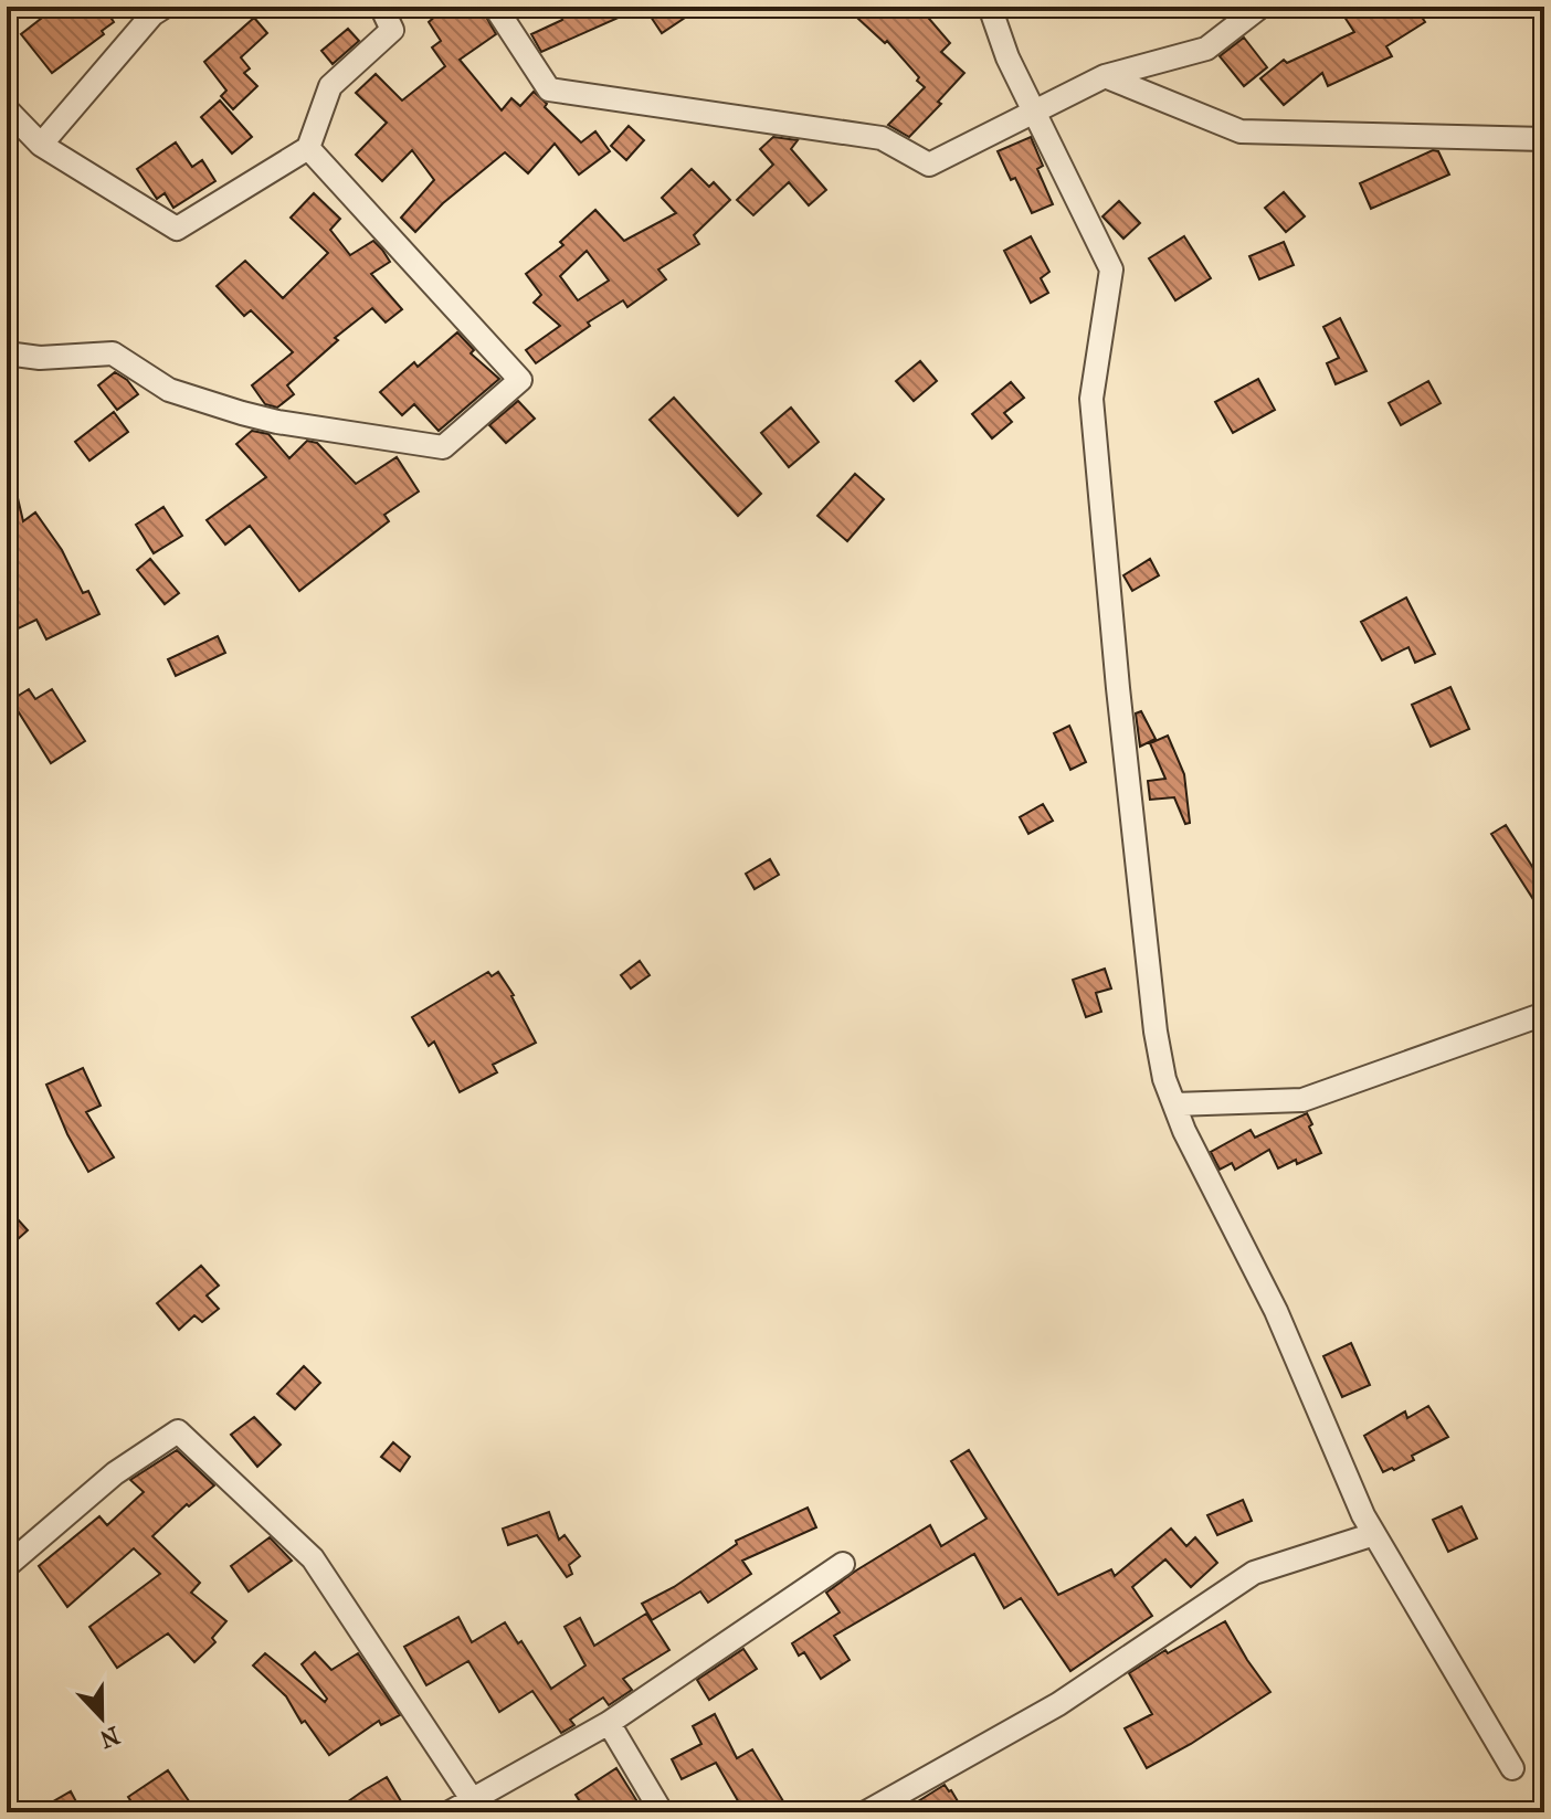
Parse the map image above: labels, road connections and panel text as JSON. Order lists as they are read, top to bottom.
{
  "north": "bottom"
}
